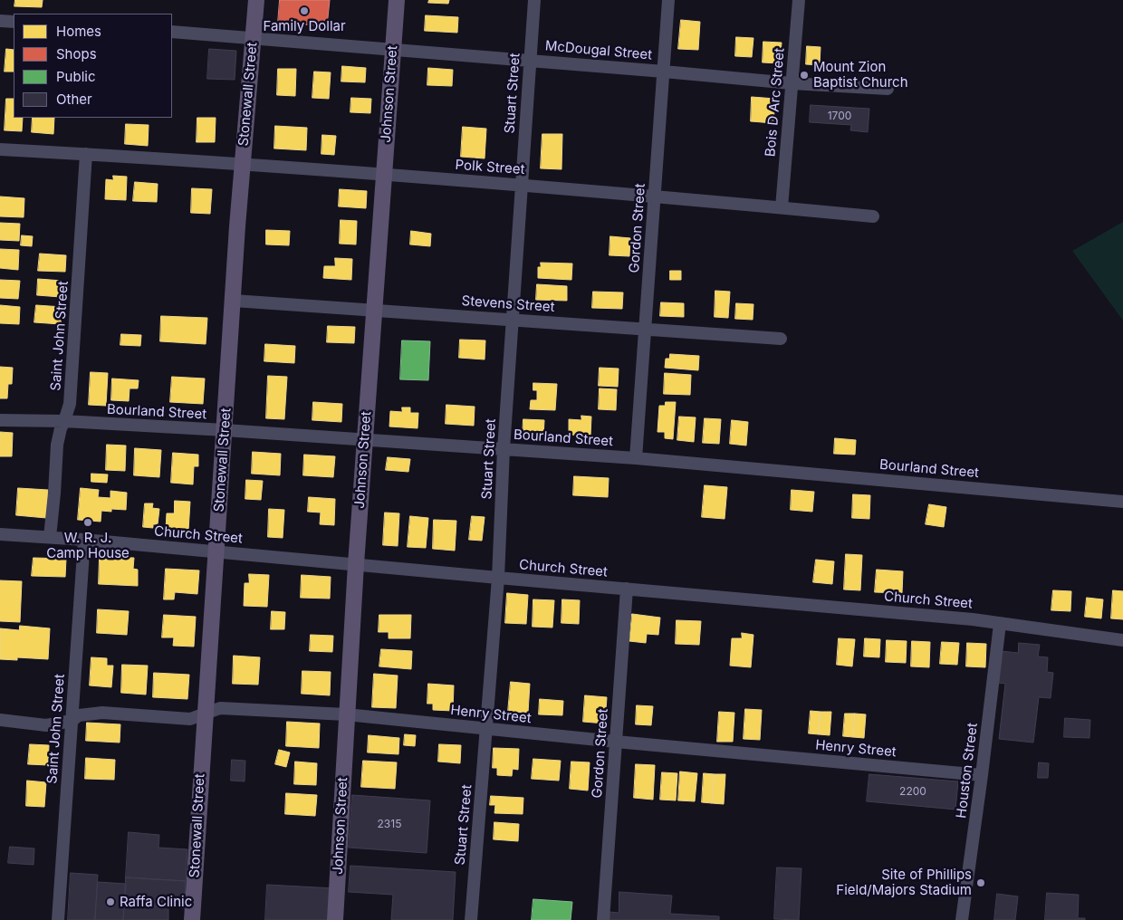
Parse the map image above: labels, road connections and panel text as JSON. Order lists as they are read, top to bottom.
{
  "streets": {
    "main road": ["Stonewall Street", "Johnson Street"],
    "street": [
      "McDougal Street",
      "Stuart Street",
      "Bois D Arc Street",
      "Polk Street",
      "Gordon Street",
      "Stevens Street",
      "Saint John Street",
      "Bourland Street",
      "Church Street",
      "Henry Street",
      "Houston Street"
    ]
  },
  "crossings": [
    ["McDougal Street", "Stuart Street"],
    ["McDougal Street", "Stonewall Street"],
    ["McDougal Street", "Johnson Street"],
    ["McDougal Street", "Bois D Arc Street"],
    ["McDougal Street", "Gordon Street"],
    ["Stuart Street", "Polk Street"],
    ["Stuart Street", "Stevens Street"],
    ["Stuart Street", "Bourland Street"],
    ["Stuart Street", "Church Street"],
    ["Stuart Street", "Henry Street"],
    ["Stonewall Street", "Polk Street"],
    ["Stonewall Street", "Stevens Street"],
    ["Stonewall Street", "Bourland Street"],
    ["Stonewall Street", "Church Street"],
    ["Stonewall Street", "Henry Street"],
    ["Johnson Street", "Polk Street"],
    ["Johnson Street", "Stevens Street"],
    ["Johnson Street", "Bourland Street"],
    ["Johnson Street", "Church Street"],
    ["Johnson Street", "Henry Street"],
    ["Bois D Arc Street", "Polk Street"],
    ["Polk Street", "Gordon Street"],
    ["Polk Street", "Saint John Street"],
    ["Gordon Street", "Stevens Street"],
    ["Gordon Street", "Bourland Street"],
    ["Gordon Street", "Church Street"],
    ["Gordon Street", "Henry Street"],
    ["Saint John Street", "Bourland Street"],
    ["Saint John Street", "Church Street"],
    ["Saint John Street", "Henry Street"],
    ["Church Street", "Houston Street"],
    ["Henry Street", "Houston Street"]
  ],
  "places": [
    "Family Dollar",
    "Mount Zion Baptist Church",
    "W. R. J. Camp House",
    "Site of Phillips Field/Majors Stadium",
    "Raffa Clinic"
  ],
  "house_numbers": ["1700", "2200", "2315"],
  "legend": [
    "Homes",
    "Shops",
    "Public",
    "Other"
  ]
}
